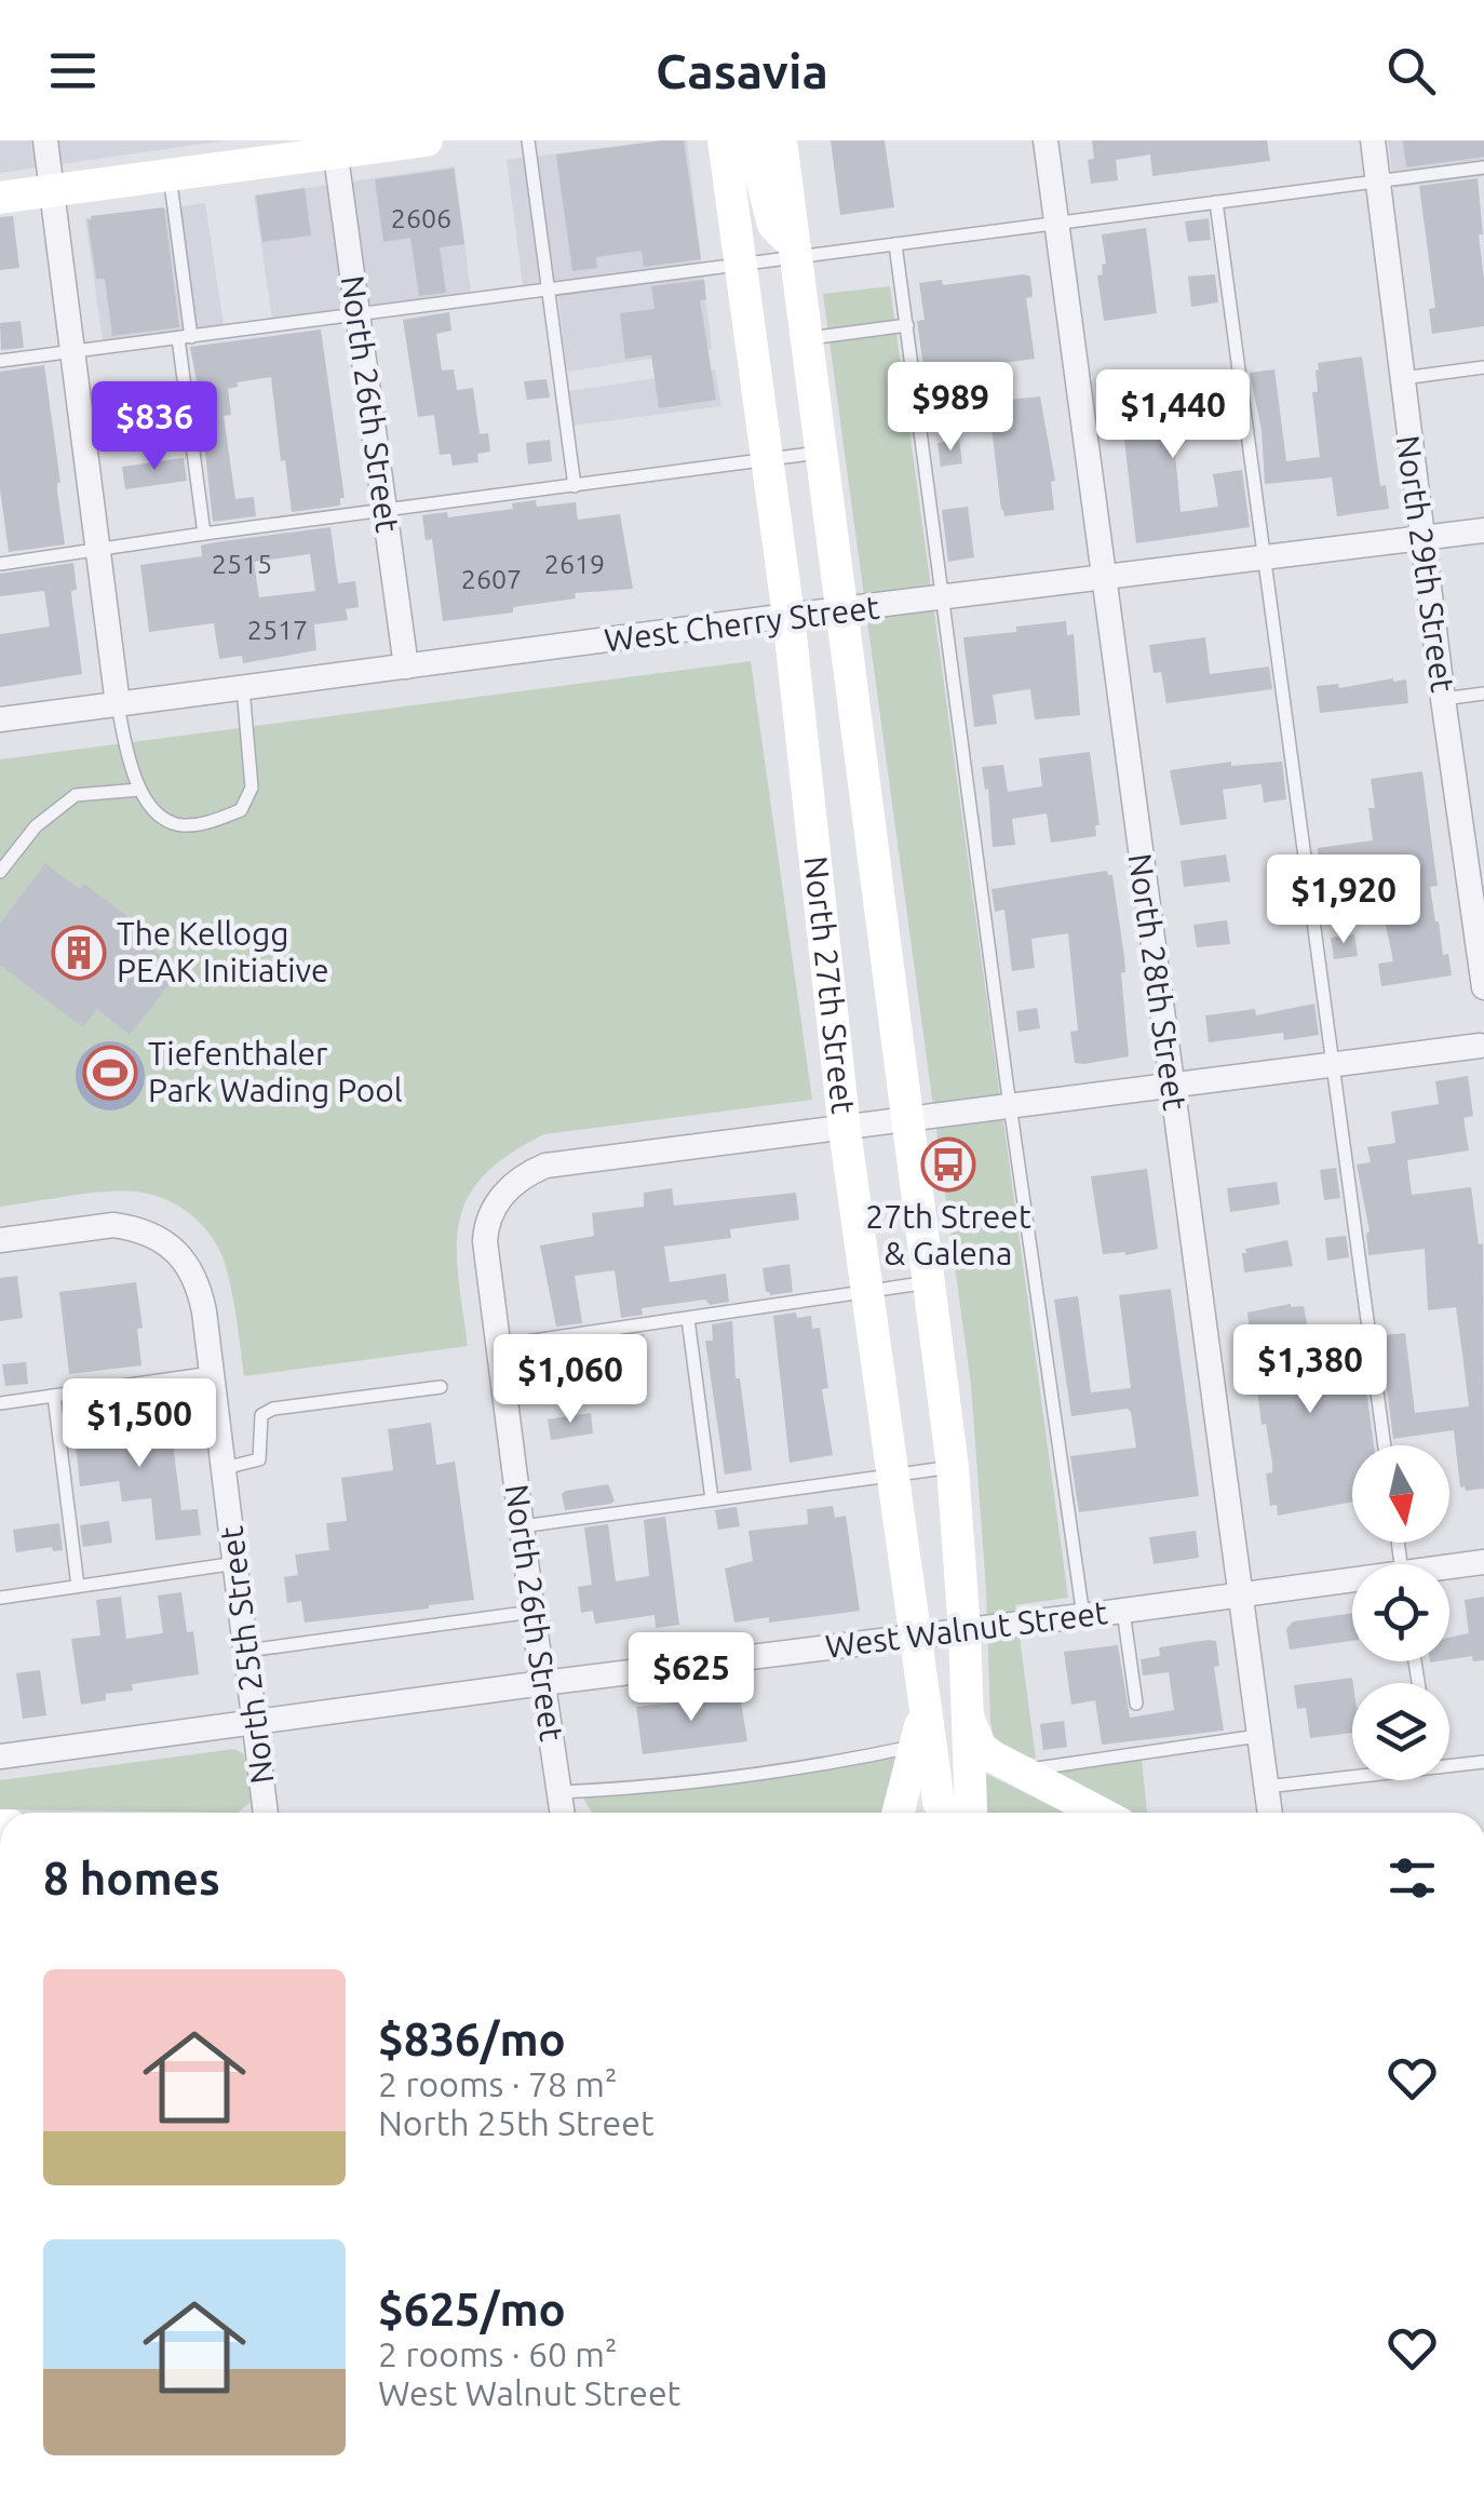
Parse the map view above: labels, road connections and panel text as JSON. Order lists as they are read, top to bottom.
{
  "streets": {
    "main road": ["North 27th Street"],
    "street": [
      "North 26th Street",
      "North 29th Street",
      "West Cherry Street",
      "North 28th Street",
      "West Walnut Street",
      "North 25th Street"
    ]
  },
  "crossings": [
    ["North 26th Street", "West Cherry Street"],
    ["North 26th Street", "North 27th Street"],
    ["North 26th Street", "West Walnut Street"],
    ["North 29th Street", "West Cherry Street"],
    ["West Cherry Street", "North 28th Street"],
    ["West Cherry Street", "North 27th Street"],
    ["North 28th Street", "West Walnut Street"],
    ["North 27th Street", "West Walnut Street"],
    ["West Walnut Street", "North 25th Street"]
  ],
  "places": {
    "building": ["The Kellogg PEAK Initiative"],
    "sports": ["Tiefenthaler Park Wading Pool"],
    "bus stop": ["27th Street & Galena"]
  },
  "house_numbers": [
    "2606",
    "2515",
    "2619",
    "2607",
    "2517"
  ],
  "north": "bottom",
  "page": {
    "header": "Casavia",
    "price": [
      "$989",
      "$1,440",
      "$836",
      "$1,920",
      "$1,380",
      "$1,060",
      "$1,500",
      "$625"
    ],
    "heading": "8 homes",
    "list": [
      {
        "name": "$836/mo",
        "note": "2 rooms · 78 m² · North 25th Street"
      },
      {
        "name": "$625/mo",
        "note": "2 rooms · 60 m² · West Walnut Street"
      }
    ]
  }
}
